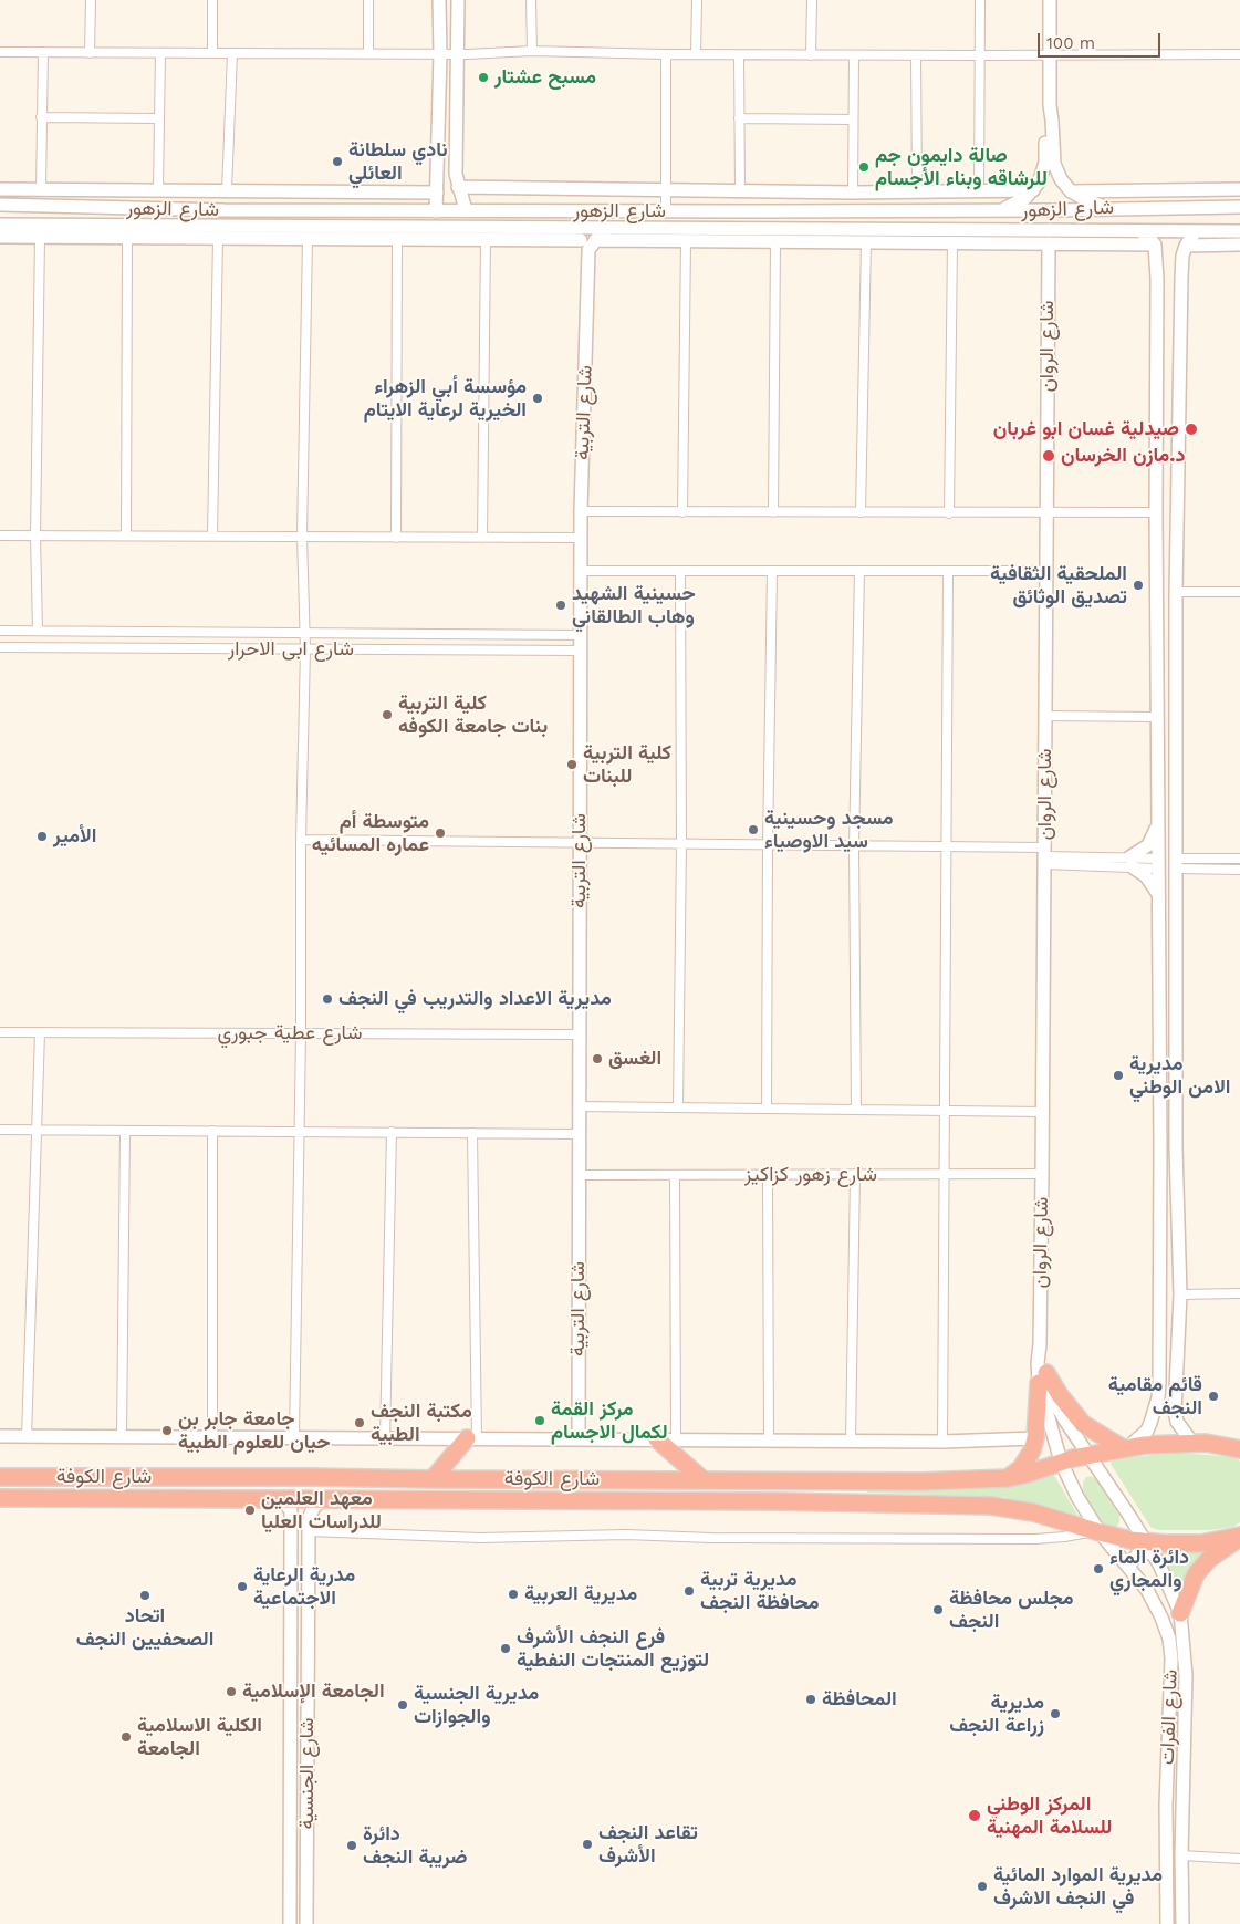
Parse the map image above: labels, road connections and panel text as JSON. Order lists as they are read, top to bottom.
{
  "streets": {
    "highway": ["شارع الكوفة"],
    "main road": [
      "شارع الزهور",
      "شارع الروان",
      "شارع التربية",
      "شارع الفرات",
      "شارع الجنسية"
    ],
    "street": ["شارع ابی الاحرار", "شارع عطية جبوري", "شارع زهور كزاكيز"]
  },
  "crossings": [
    ["شارع الروان", "شارع زهور كزاكيز"],
    ["شارع الروان", "شارع الكوفة"],
    ["شارع الروان", "شارع الفرات"],
    ["شارع التربية", "شارع ابی الاحرار"],
    ["شارع التربية", "شارع عطية جبوري"],
    ["شارع التربية", "شارع زهور كزاكيز"],
    ["شارع الكوفة", "شارع الفرات"],
    ["شارع الكوفة", "شارع الجنسية"]
  ],
  "places": [
    "مسبح عشتار",
    "نادي سلطانة العائلي",
    "صالة دايمون جم للرشاقه وبناء الأجسام",
    "مؤسسة أبي الزهراء الخيرية لرعاية الايتام",
    "صيدلية غسان ابو غربان",
    "د.مازن الخرسان",
    "الملحقية الثقافية تصديق الوثائق",
    "حسينية الشهيد وهاب الطالقاني",
    "كلية التربية بنات جامعة الكوفه",
    "كلية التربية للبنات",
    "مسجد وحسينية سيد الاوصياء",
    "متوسطة أم عماره المسائيه",
    "الأمير",
    "مديرية الاعداد والتدريب في النجف",
    "الغسق",
    "مديرية الامن الوطني",
    "قائم مقامية النجف",
    "مركز القمة لكمال الاجسام",
    "مكتبة النجف الطبية",
    "جامعة جابر بن حيان للعلوم الطبية",
    "معهد العلمين للدراسات العليا",
    "دائرة الماء والمجاري",
    "مدرية الرعاية الاجتماعية",
    "مديرية تربية محافظة النجف",
    "مديرية العربية",
    "اتحاد الصحفيين النجف",
    "مجلس محافظة النجف",
    "فرع النجف الأشرف لتوزيع المنتجات النفطية",
    "الجامعة الإسلامية",
    "المحافظة",
    "مديرية الجنسية والجوازات",
    "مديرية زراعة النجف",
    "الكلية الاسلامية الجامعة",
    "المركز الوطني للسلامة المهنية",
    "تقاعد النجف الأشرف",
    "دائرة ضريبة النجف",
    "مديرية الموارد المائية في النجف الاشرف"
  ],
  "scale_bar": "100 m"
}
